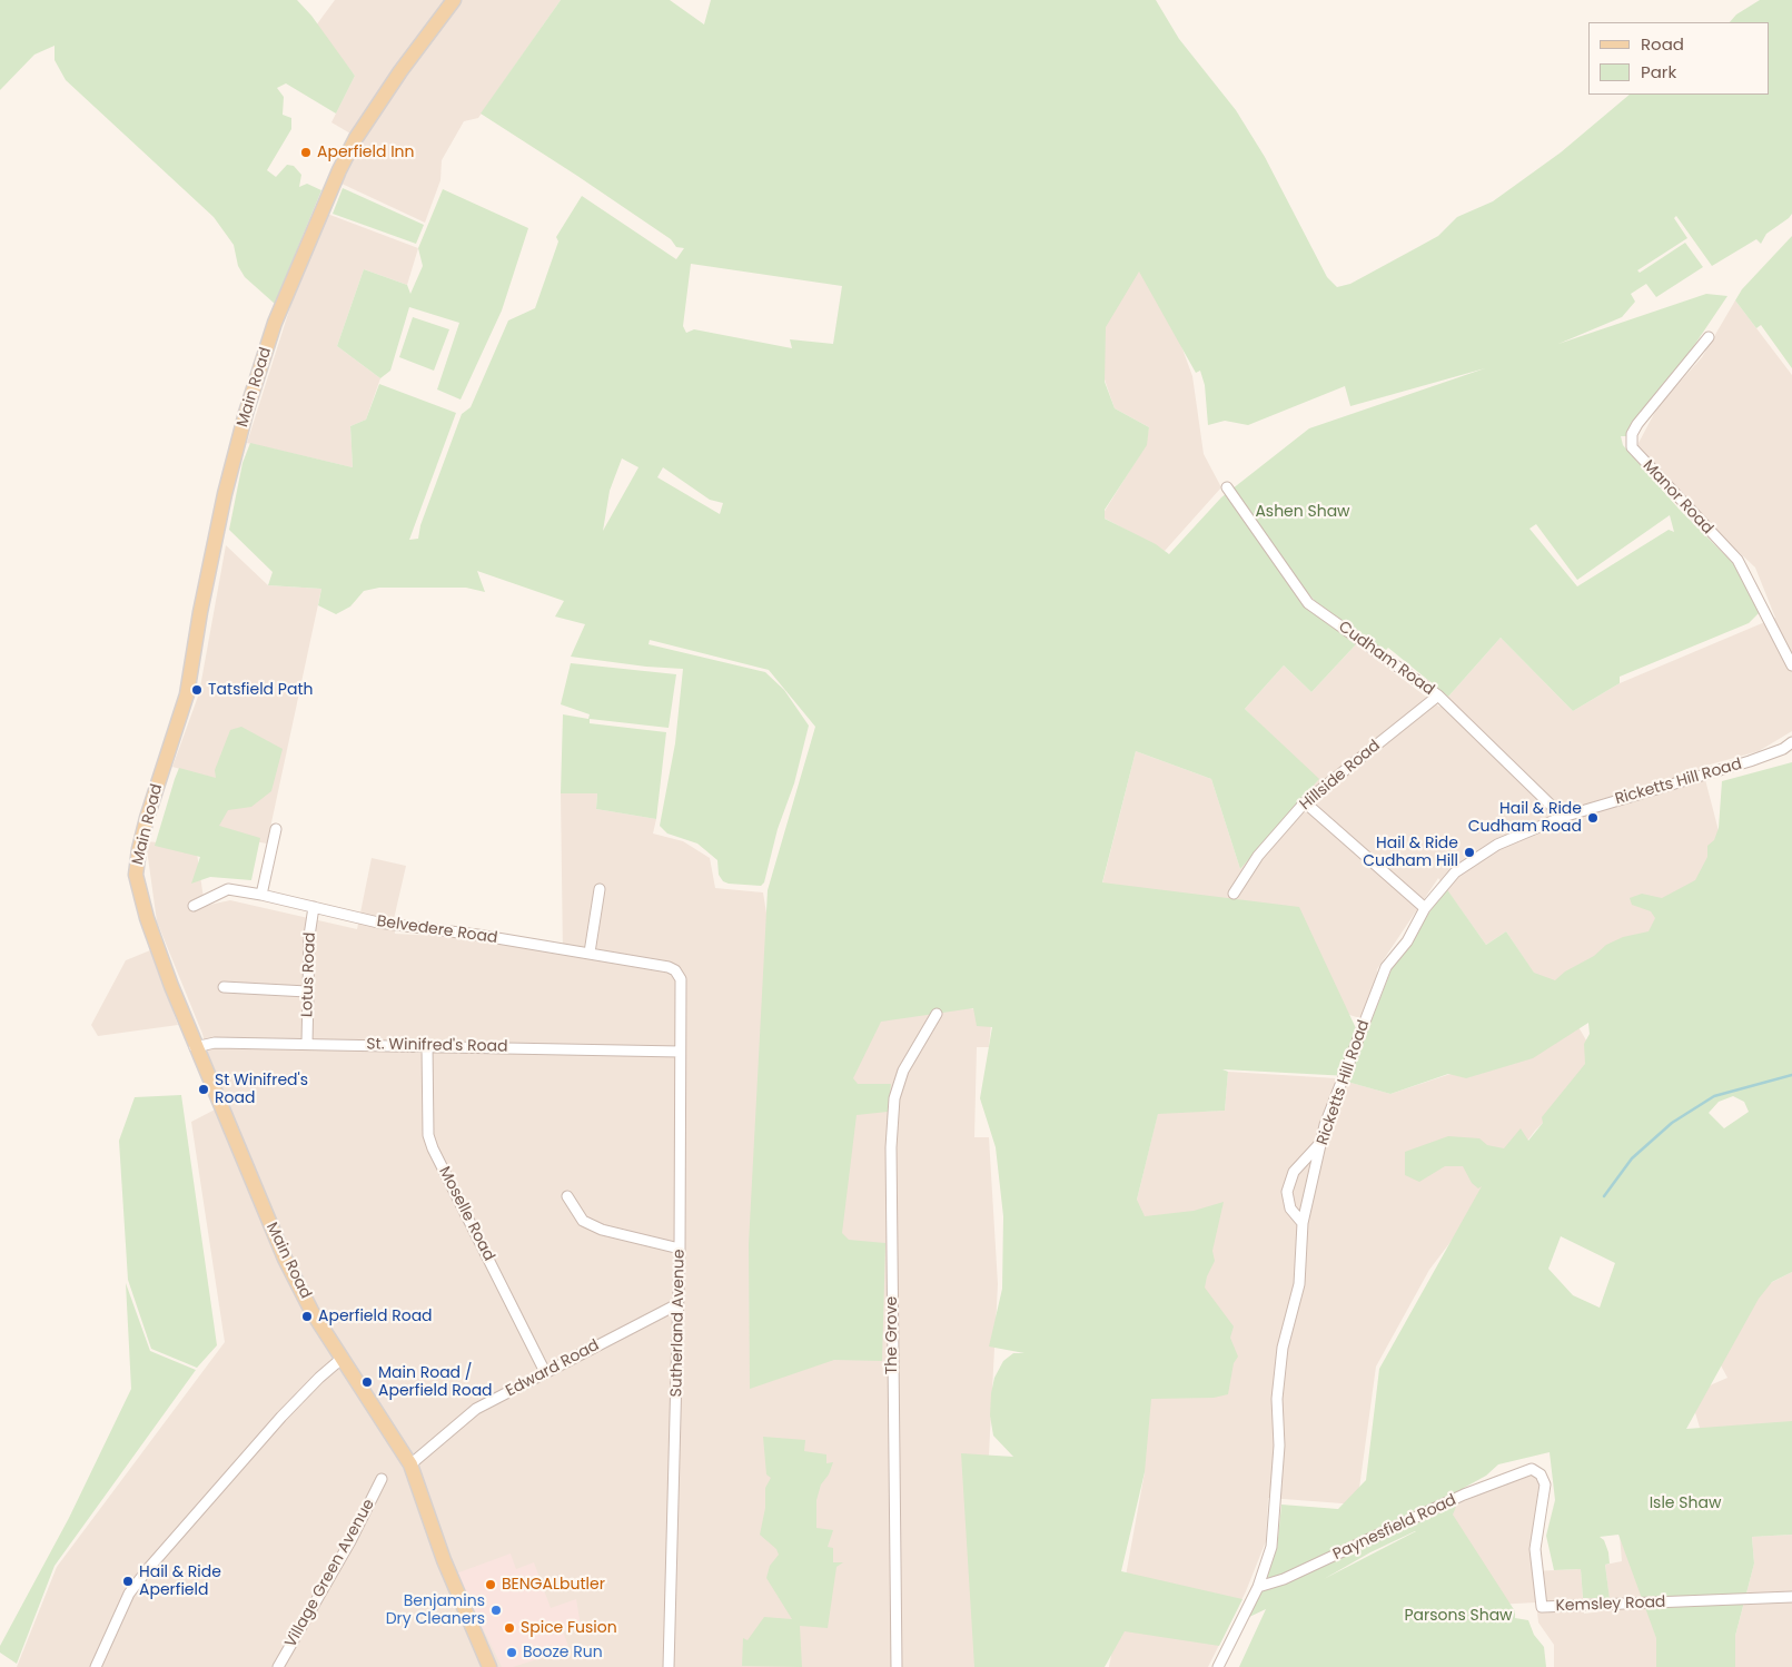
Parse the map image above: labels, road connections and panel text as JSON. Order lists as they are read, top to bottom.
{
  "streets": {
    "main road": ["Main Road"],
    "street": [
      "Manor Road",
      "Cudham Road",
      "Hillside Road",
      "Ricketts Hill Road",
      "Belvedere Road",
      "Lotus Road",
      "St. Winifred's Road",
      "Moselle Road",
      "Sutherland Avenue",
      "The Grove",
      "Edward Road",
      "Paynesfield Road",
      "Village Green Avenue",
      "Kemsley Road"
    ]
  },
  "crossings": [
    ["Main Road", "St. Winifred's Road"],
    ["Main Road", "Edward Road"],
    ["Cudham Road", "Hillside Road"],
    ["Cudham Road", "Ricketts Hill Road"],
    ["Ricketts Hill Road", "Paynesfield Road"],
    ["Belvedere Road", "Lotus Road"],
    ["Belvedere Road", "Sutherland Avenue"],
    ["Lotus Road", "St. Winifred's Road"],
    ["St. Winifred's Road", "Moselle Road"],
    ["St. Winifred's Road", "Sutherland Avenue"],
    ["Moselle Road", "Edward Road"],
    ["Sutherland Avenue", "Edward Road"],
    ["Paynesfield Road", "Kemsley Road"]
  ],
  "parks": ["Ashen Shaw", "Isle Shaw", "Parsons Shaw"],
  "places": [
    "Aperfield Inn",
    "Tatsfield Path",
    "Hail & Ride Cudham Road",
    "Hail & Ride Cudham Hill",
    "St Winifred's Road",
    "Aperfield Road",
    "Main Road / Aperfield Road",
    "Hail & Ride Aperfield",
    "BENGALbutler",
    "Benjamins Dry Cleaners",
    "Spice Fusion",
    "Booze Run"
  ],
  "legend": ["Road", "Park"]
}
